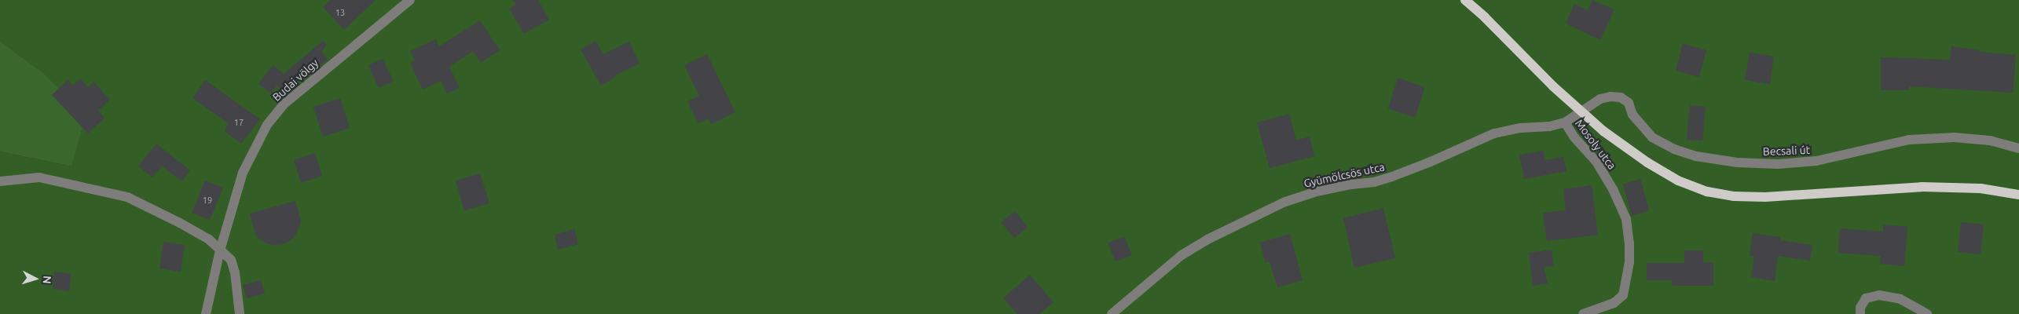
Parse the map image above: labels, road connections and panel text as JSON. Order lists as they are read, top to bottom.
{
  "streets": {
    "street": [
      "Budai völgy",
      "Mosoly utca",
      "Becsali út",
      "Gyümölcsös utca"
    ]
  },
  "crossings": [
    ["Mosoly utca", "Gyümölcsös utca"],
    ["Becsali út", "Gyümölcsös utca"]
  ],
  "house_numbers": ["13", "17", "19"],
  "north": "right"
}
